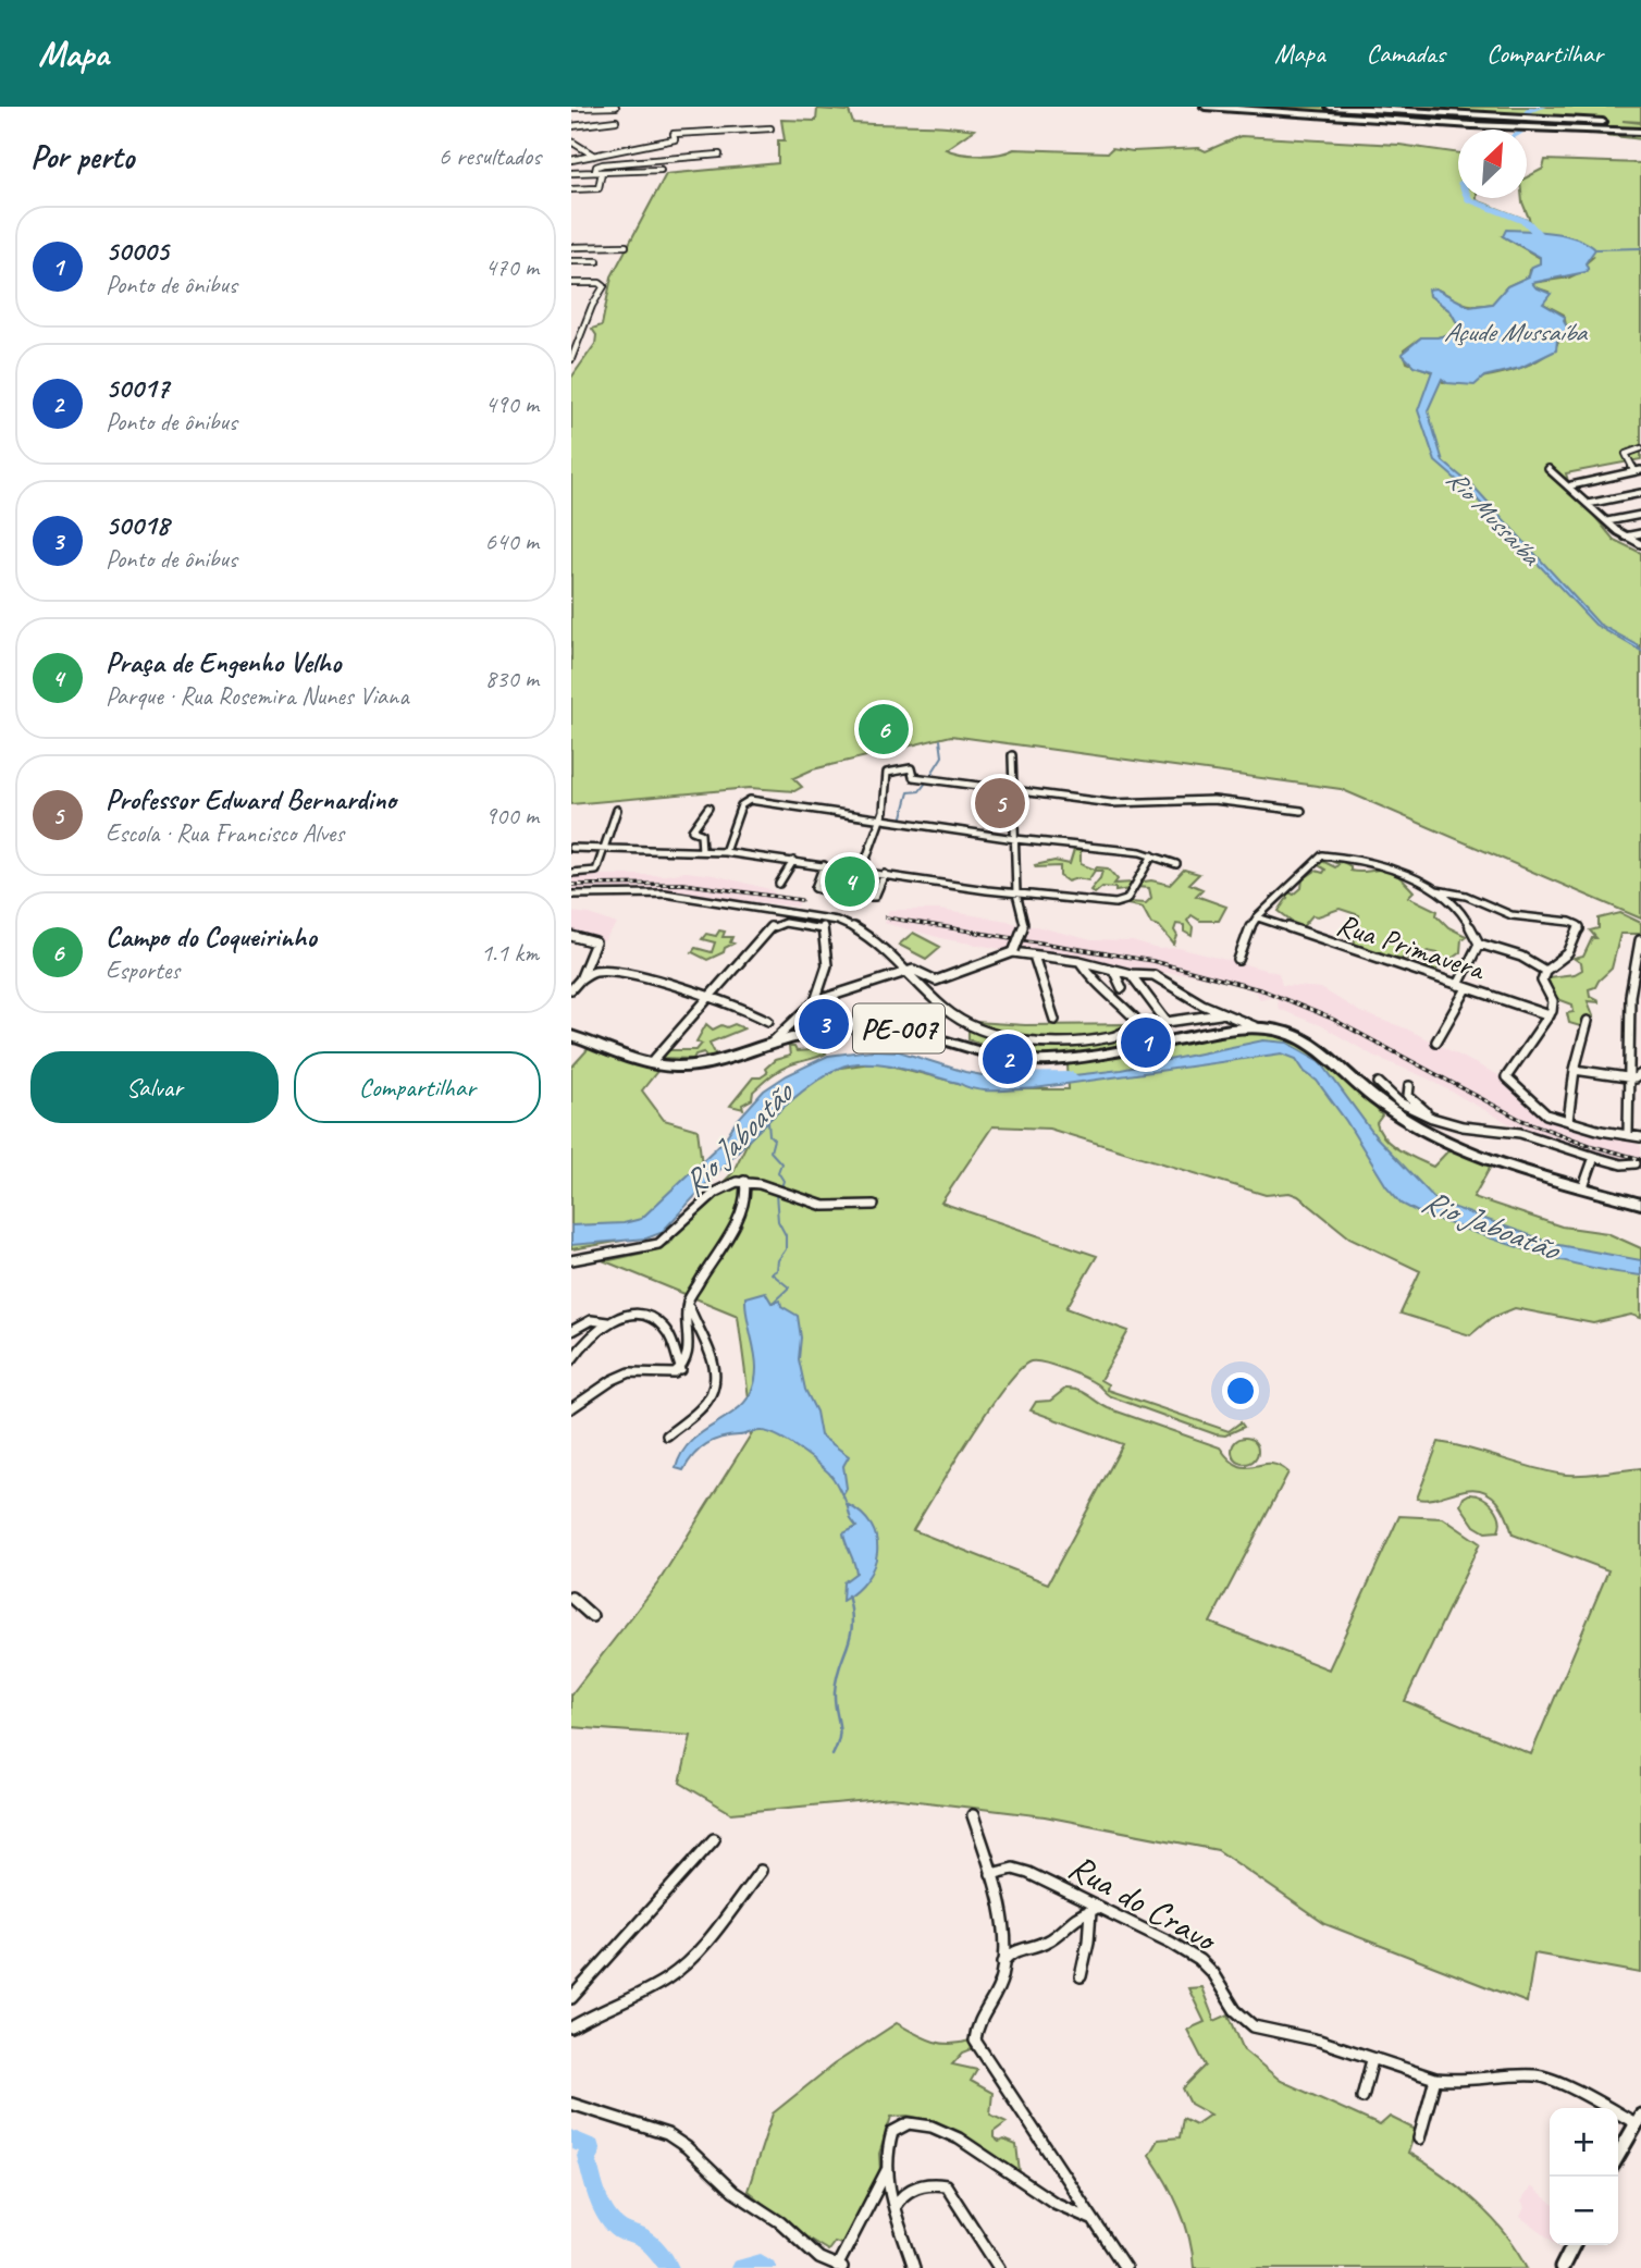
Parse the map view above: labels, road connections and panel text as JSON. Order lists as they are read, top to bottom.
{
  "streets": {
    "main road": ["PE-007"],
    "street": ["Rua Primavera", "Rua do Cravo"]
  },
  "water": ["Açude Mussaíba", "Rio Mussaíba", "Rio Jaboatão"],
  "north": "top right",
  "page": {
    "header": "Mapa",
    "nav": ["Mapa", "Camadas", "Compartilhar"],
    "heading": ["Por perto", "6 resultados"],
    "list": [
      {
        "mark": "1",
        "name": "50005",
        "note": "Ponto de ônibus",
        "value": "470 m"
      },
      {
        "mark": "2",
        "name": "50017",
        "note": "Ponto de ônibus",
        "value": "490 m"
      },
      {
        "mark": "3",
        "name": "50018",
        "note": "Ponto de ônibus",
        "value": "640 m"
      },
      {
        "mark": "4",
        "name": "Praça de Engenho Velho",
        "note": "Parque · Rua Rosemira Nunes Viana",
        "value": "830 m"
      },
      {
        "mark": "5",
        "name": "Professor Edward Bernardino",
        "note": "Escola · Rua Francisco Alves",
        "value": "900 m"
      },
      {
        "mark": "6",
        "name": "Campo do Coqueirinho",
        "note": "Esportes",
        "value": "1.1 km"
      }
    ],
    "pins": [
      "6",
      "5",
      "4",
      "3",
      "1",
      "2"
    ],
    "buttons": ["Salvar", "Compartilhar"],
    "map_buttons": ["+", "−"]
  }
}
